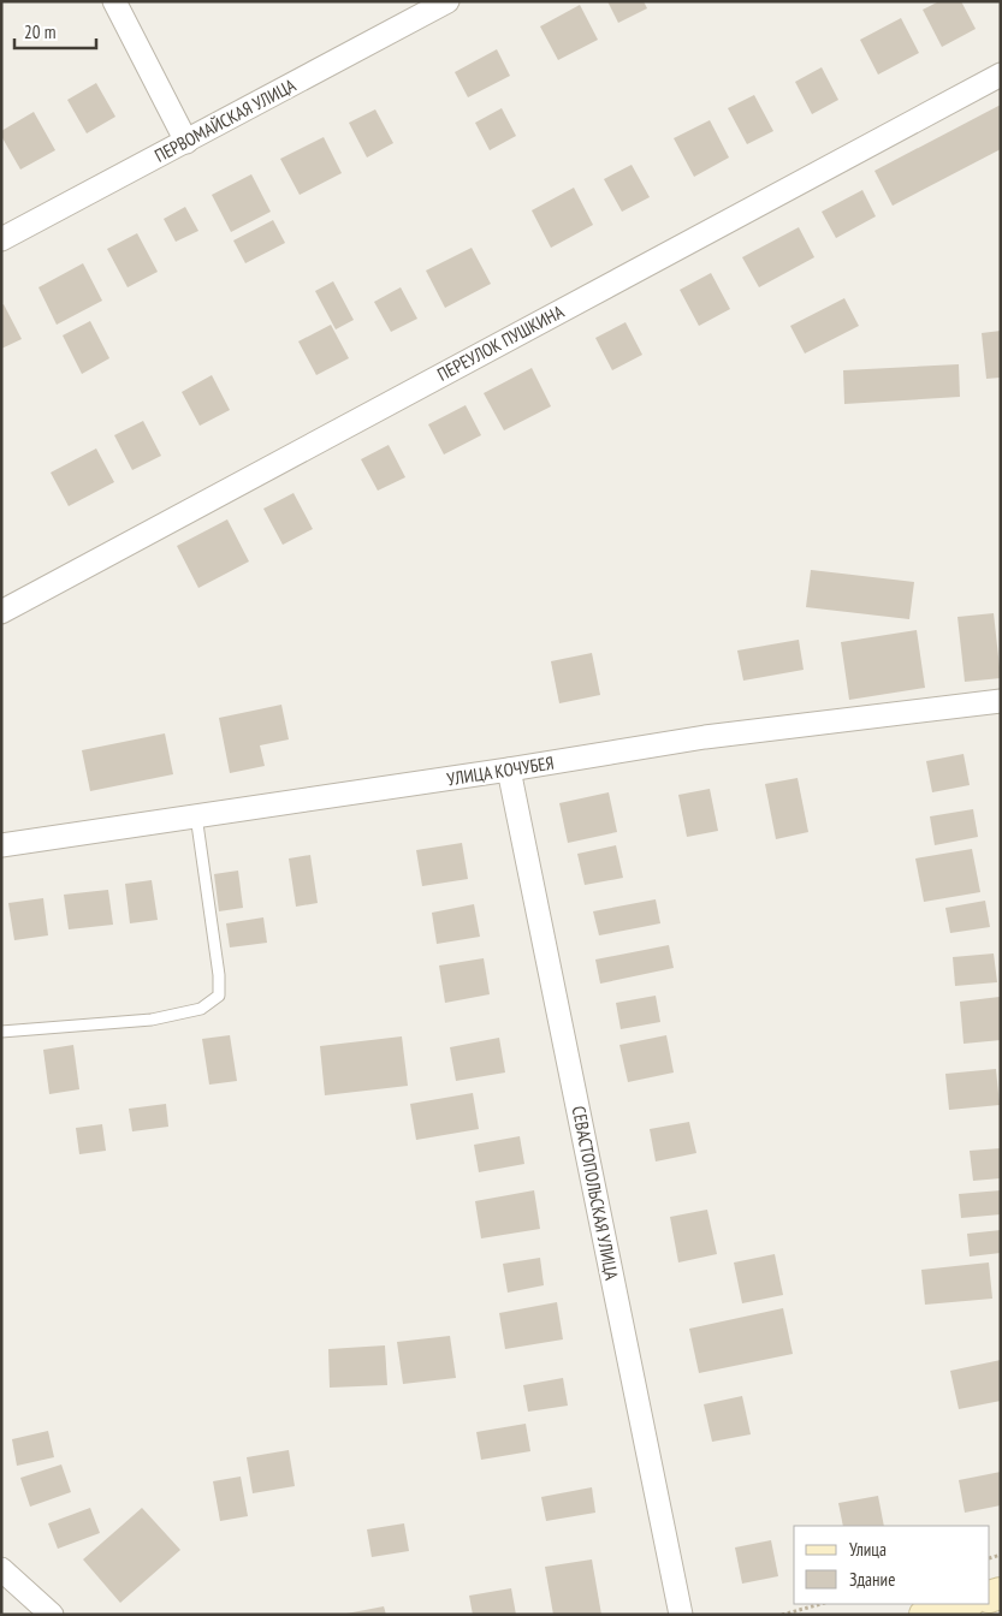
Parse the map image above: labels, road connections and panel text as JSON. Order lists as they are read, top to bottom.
{
  "streets": {
    "street": [
      "ПЕРВОМАЙСКАЯ УЛИЦА",
      "ПЕРЕУЛОК ПУШКИНА",
      "УЛИЦА КОЧУБЕЯ",
      "СЕВАСТОПОЛЬСКАЯ УЛИЦА"
    ]
  },
  "crossings": [
    ["УЛИЦА КОЧУБЕЯ", "СЕВАСТОПОЛЬСКАЯ УЛИЦА"]
  ],
  "legend": ["Улица", "Здание"],
  "scale_bar": "20 m"
}
